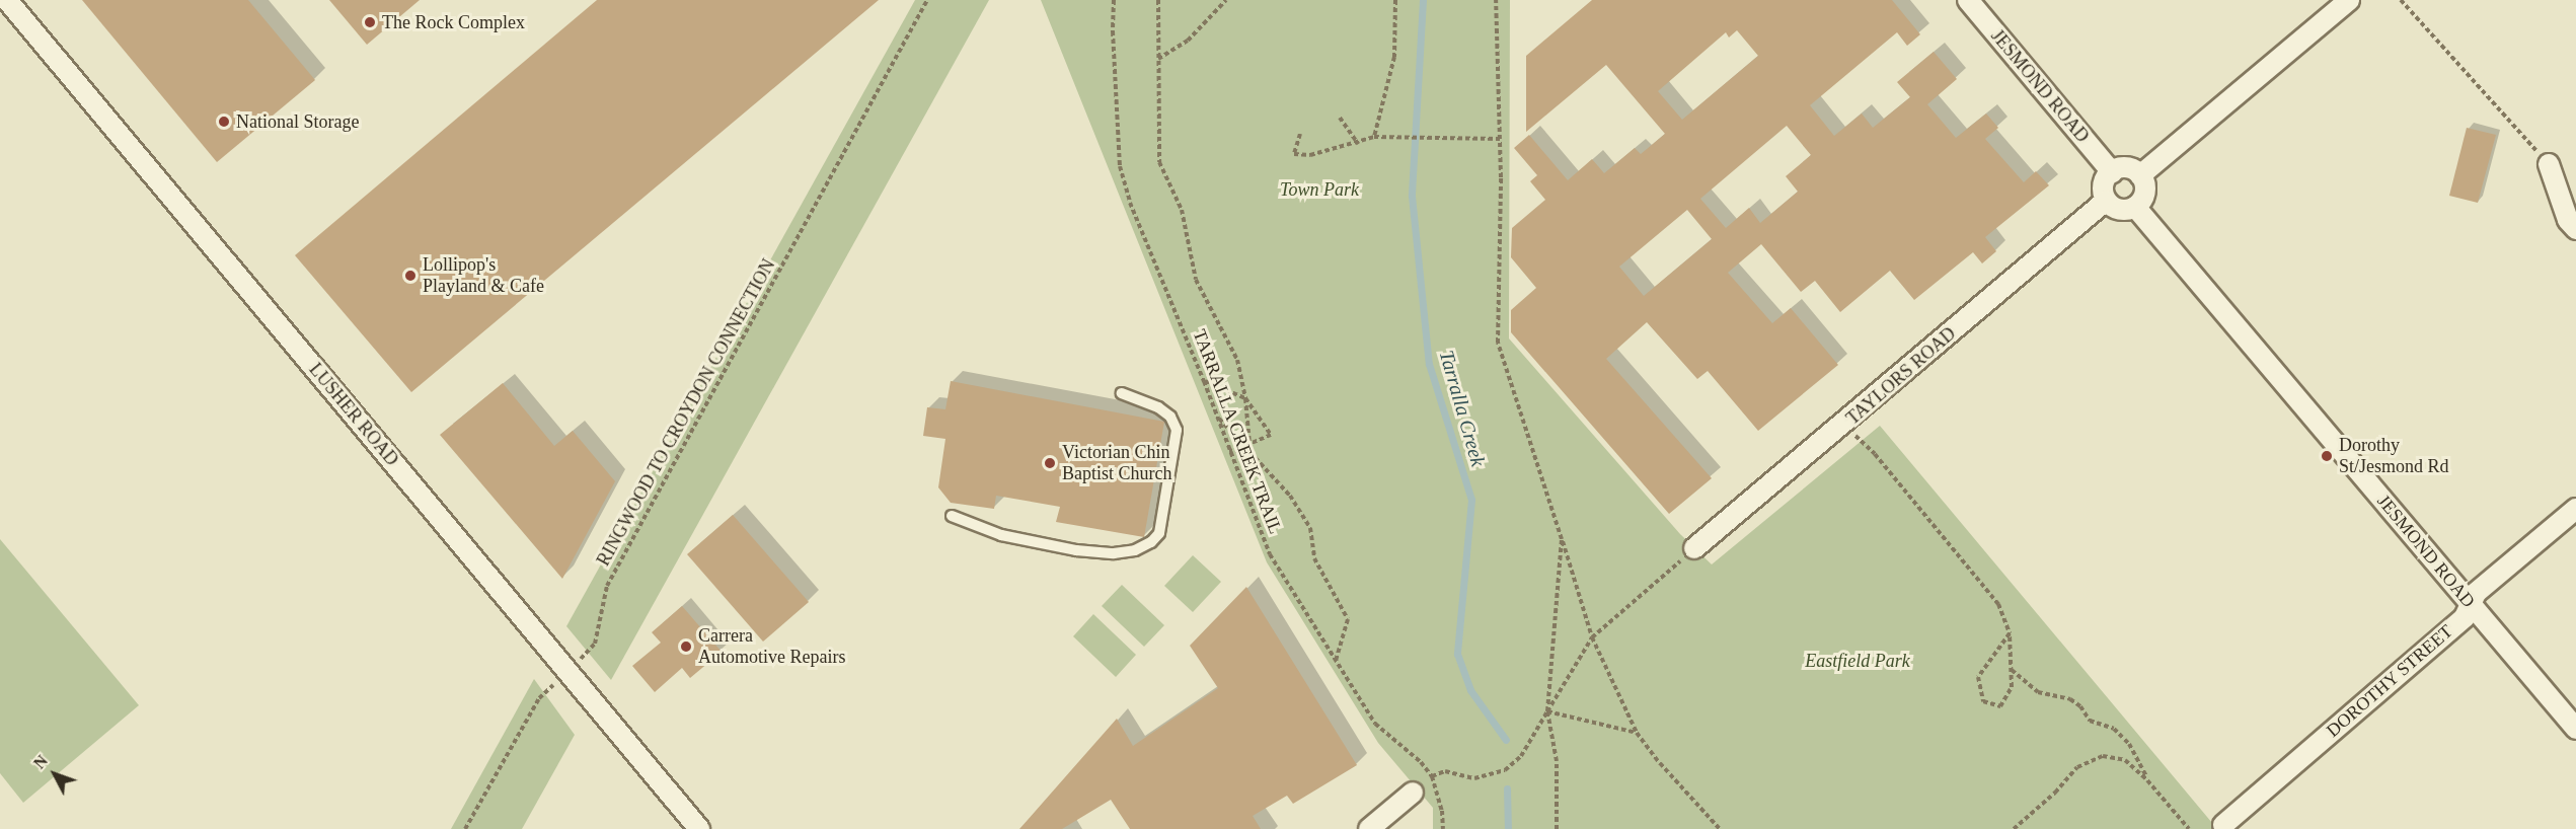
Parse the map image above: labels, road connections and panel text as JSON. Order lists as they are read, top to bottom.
{
  "streets": {
    "street": [
      "JESMOND ROAD",
      "TAYLORS ROAD",
      "LUSHER ROAD",
      "DOROTHY STREET"
    ],
    "path": ["RINGWOOD TO CROYDON CONNECTION", "TARRALLA CREEK TRAIL"]
  },
  "crossings": [
    ["JESMOND ROAD", "TAYLORS ROAD"],
    ["JESMOND ROAD", "DOROTHY STREET"],
    ["RINGWOOD TO CROYDON CONNECTION", "LUSHER ROAD"]
  ],
  "water": ["Tarralla Creek"],
  "parks": ["Town Park", "Eastfield Park"],
  "places": [
    "The Rock Complex",
    "National Storage",
    "Lollipop's Playland & Cafe",
    "Dorothy St/Jesmond Rd",
    "Victorian Chin Baptist Church",
    "Carrera Automotive Repairs"
  ],
  "north": "top left"
}
